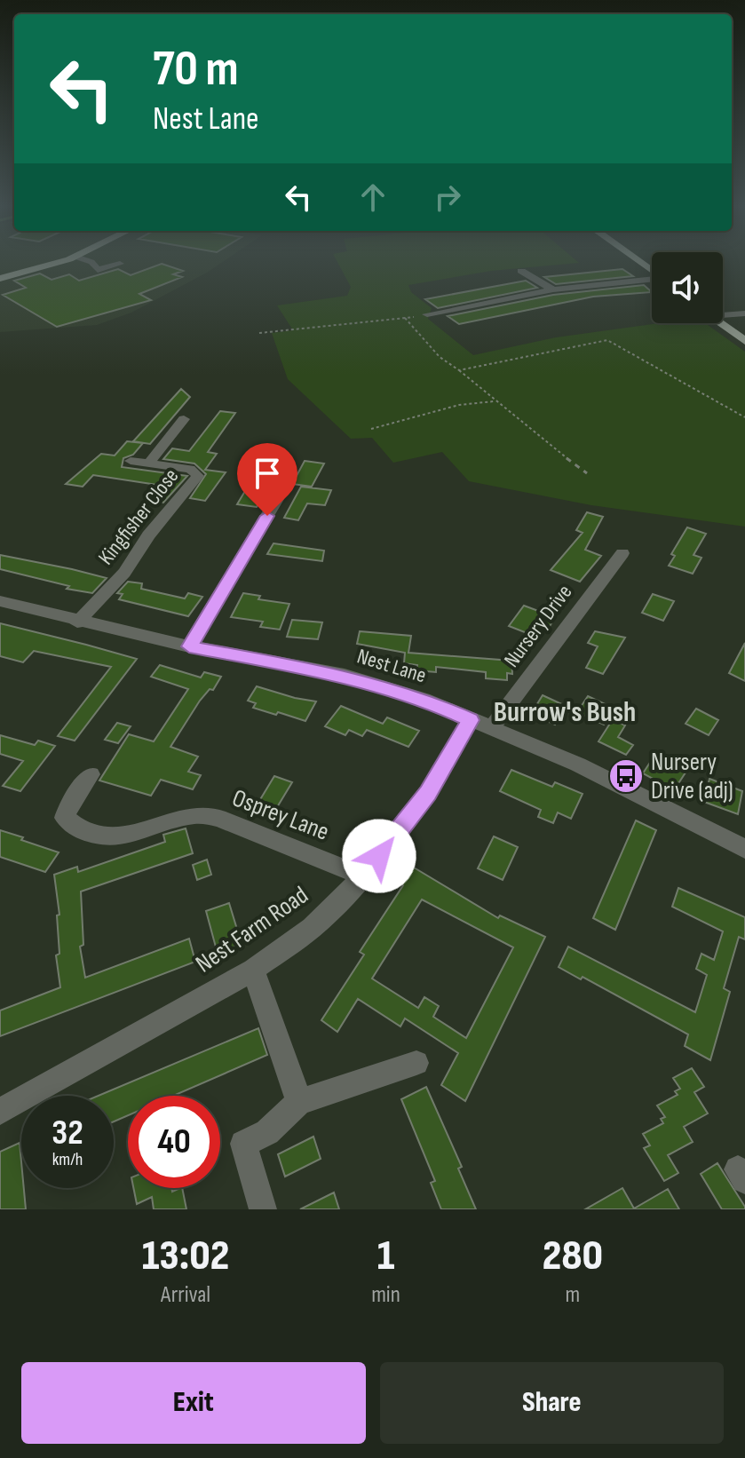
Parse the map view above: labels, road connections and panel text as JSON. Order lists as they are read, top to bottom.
{
  "streets": {
    "street": [
      "Kingfisher Close",
      "Nursery Drive",
      "Nest Lane",
      "Osprey Lane",
      "Nest Farm Road"
    ]
  },
  "crossings": [
    ["Kingfisher Close", "Nest Lane"],
    ["Nursery Drive", "Nest Lane"],
    ["Nursery Drive", "Nest Farm Road"],
    ["Nest Lane", "Nest Farm Road"],
    ["Osprey Lane", "Nest Farm Road"]
  ],
  "districts": ["Burrow's Bush"],
  "places": {
    "bus stop": ["Nursery Drive (adj)"]
  },
  "page": {
    "turn": ["70 m", "Nest Lane"],
    "speed": "32 km/h",
    "limit": "40",
    "eta": [
      "13:02",
      "Arrival",
      "1",
      "min",
      "280",
      "m"
    ],
    "buttons": ["Exit", "Share"]
  }
}
